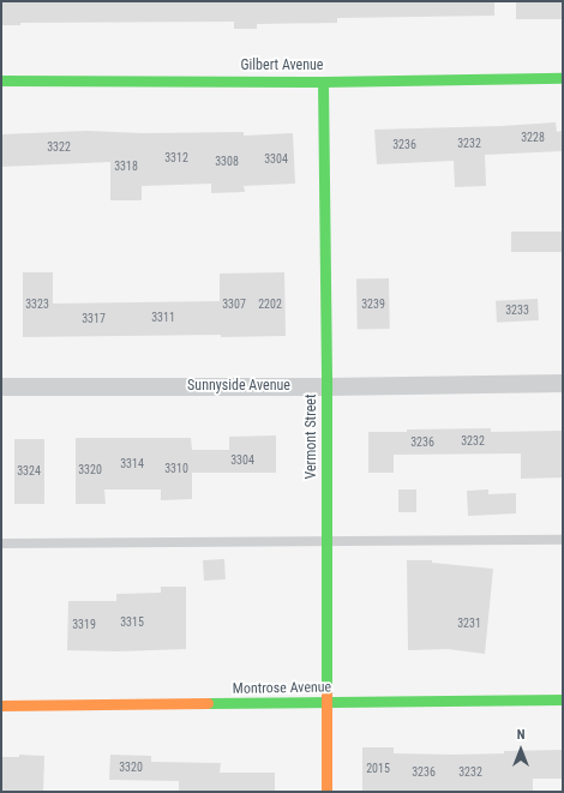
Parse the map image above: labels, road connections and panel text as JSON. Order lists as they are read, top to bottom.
{
  "streets": {
    "street": [
      "Gilbert Avenue",
      "Sunnyside Avenue",
      "Vermont Street",
      "Montrose Avenue"
    ]
  },
  "crossings": [
    ["Gilbert Avenue", "Vermont Street"],
    ["Sunnyside Avenue", "Vermont Street"],
    ["Vermont Street", "Montrose Avenue"]
  ],
  "house_numbers": [
    "3228",
    "3232",
    "3236",
    "3322",
    "3312",
    "3304",
    "3308",
    "3318",
    "3323",
    "3307",
    "2202",
    "3239",
    "3233",
    "3311",
    "3317",
    "3232",
    "3236",
    "3304",
    "3314",
    "3310",
    "3320",
    "3324",
    "3315",
    "3231",
    "3319",
    "3320",
    "2015",
    "3236",
    "3232"
  ],
  "north": "top"
}
